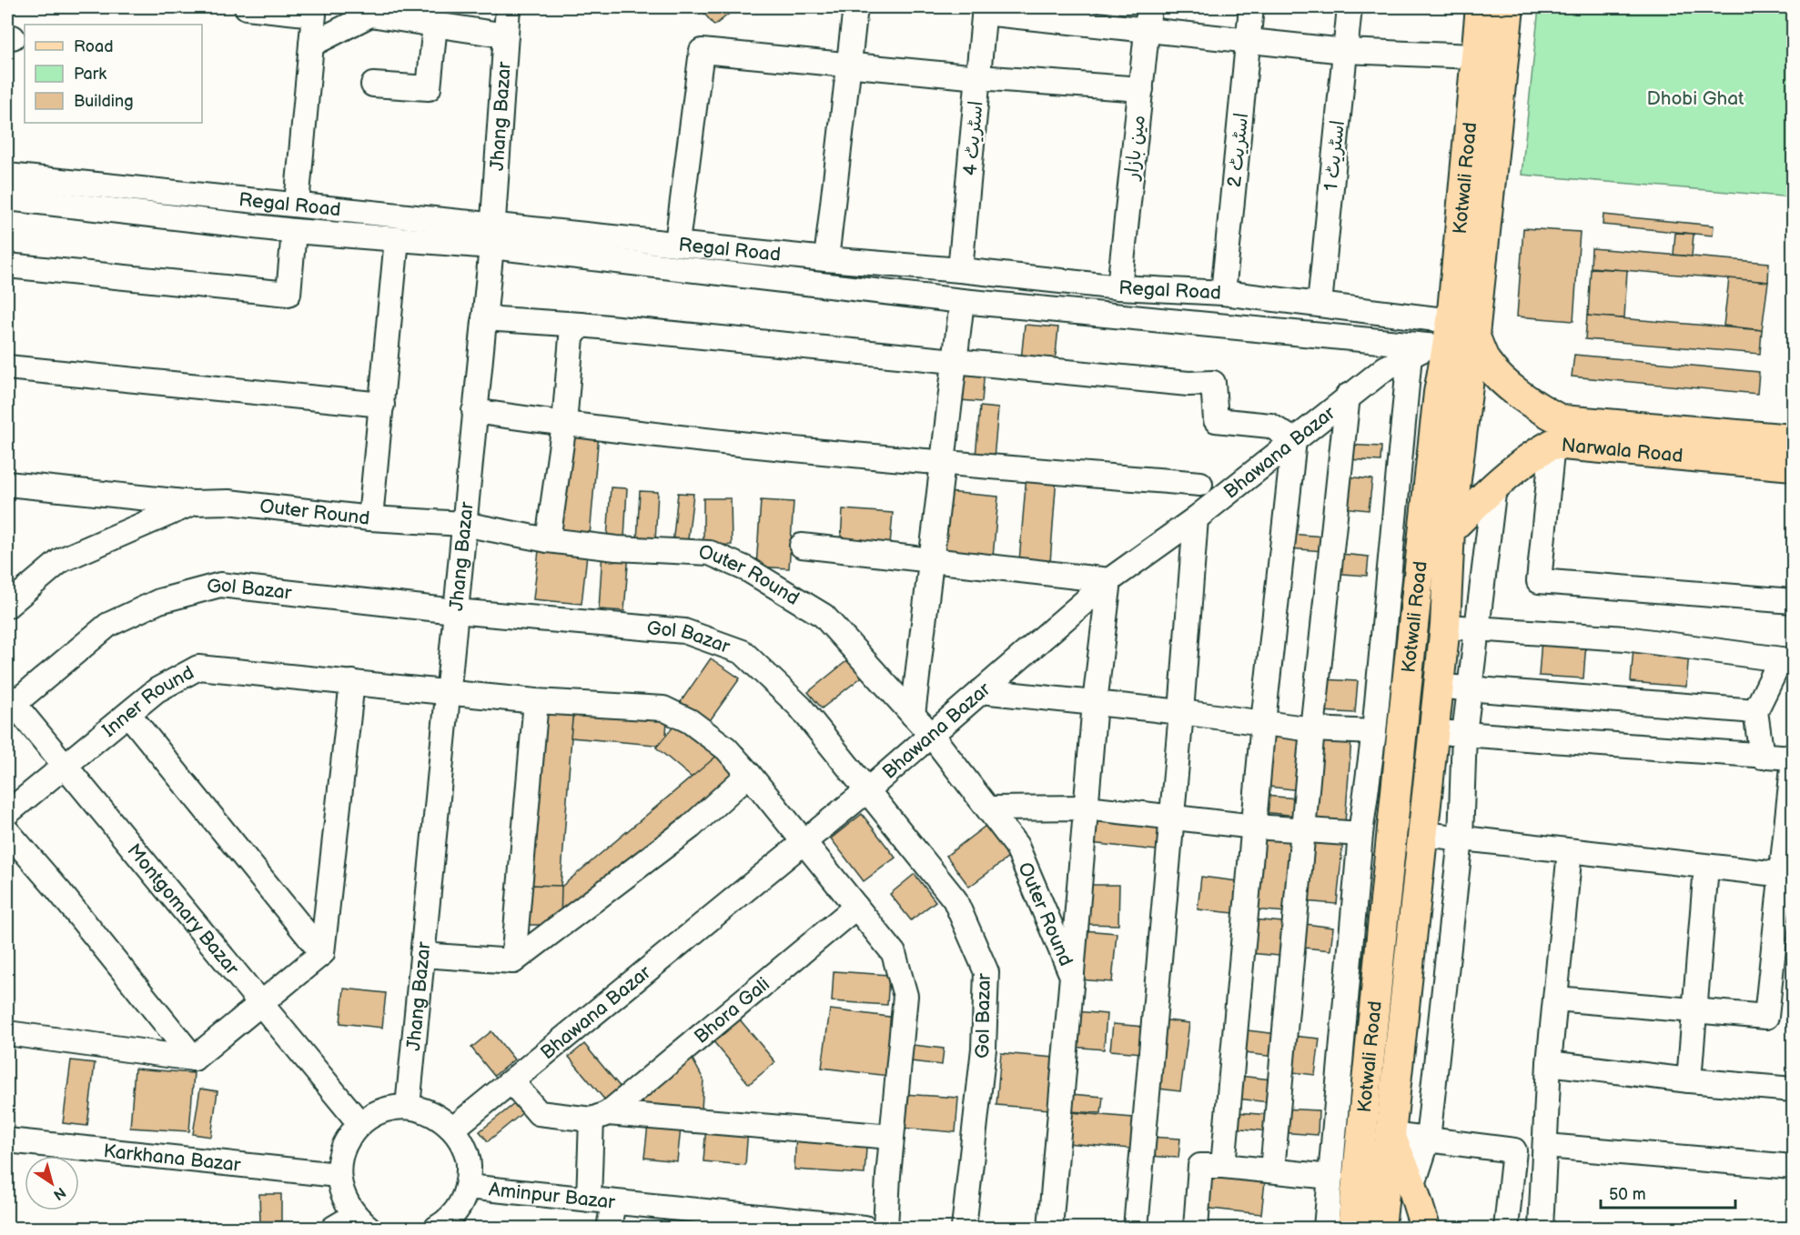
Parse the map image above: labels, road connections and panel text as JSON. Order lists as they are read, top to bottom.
{
  "streets": {
    "main road": ["Kotwali Road", "Narwala Road"],
    "street": [
      "Jhang Bazar",
      "اسٹریٹ 4",
      "مین بازار",
      "اسٹریٹ 2",
      "اسٹریٹ 1",
      "Regal Road",
      "Bhawana Bazar",
      "Outer Round",
      "Gol Bazar",
      "Inner Round",
      "Montgomary Bazar",
      "Bhora Gali",
      "Karkhana Bazar",
      "Aminpur Bazar"
    ]
  },
  "crossings": [
    ["Jhang Bazar", "Regal Road"],
    ["Jhang Bazar", "Outer Round"],
    ["Jhang Bazar", "Gol Bazar"],
    ["Jhang Bazar", "Inner Round"],
    ["اسٹریٹ 4", "Regal Road"],
    ["مین بازار", "Regal Road"],
    ["اسٹریٹ 2", "Regal Road"],
    ["اسٹریٹ 1", "Regal Road"],
    ["Kotwali Road", "Regal Road"],
    ["Kotwali Road", "Narwala Road"],
    ["Kotwali Road", "Bhawana Bazar"],
    ["Regal Road", "Bhawana Bazar"],
    ["Bhawana Bazar", "Outer Round"],
    ["Bhawana Bazar", "Gol Bazar"],
    ["Bhawana Bazar", "Inner Round"],
    ["Gol Bazar", "Montgomary Bazar"],
    ["Inner Round", "Montgomary Bazar"],
    ["Inner Round", "Bhora Gali"]
  ],
  "parks": ["Dhobi Ghat"],
  "legend": ["Road", "Park", "Building"],
  "scale_bar": "50 m",
  "north": "bottom right"
}
